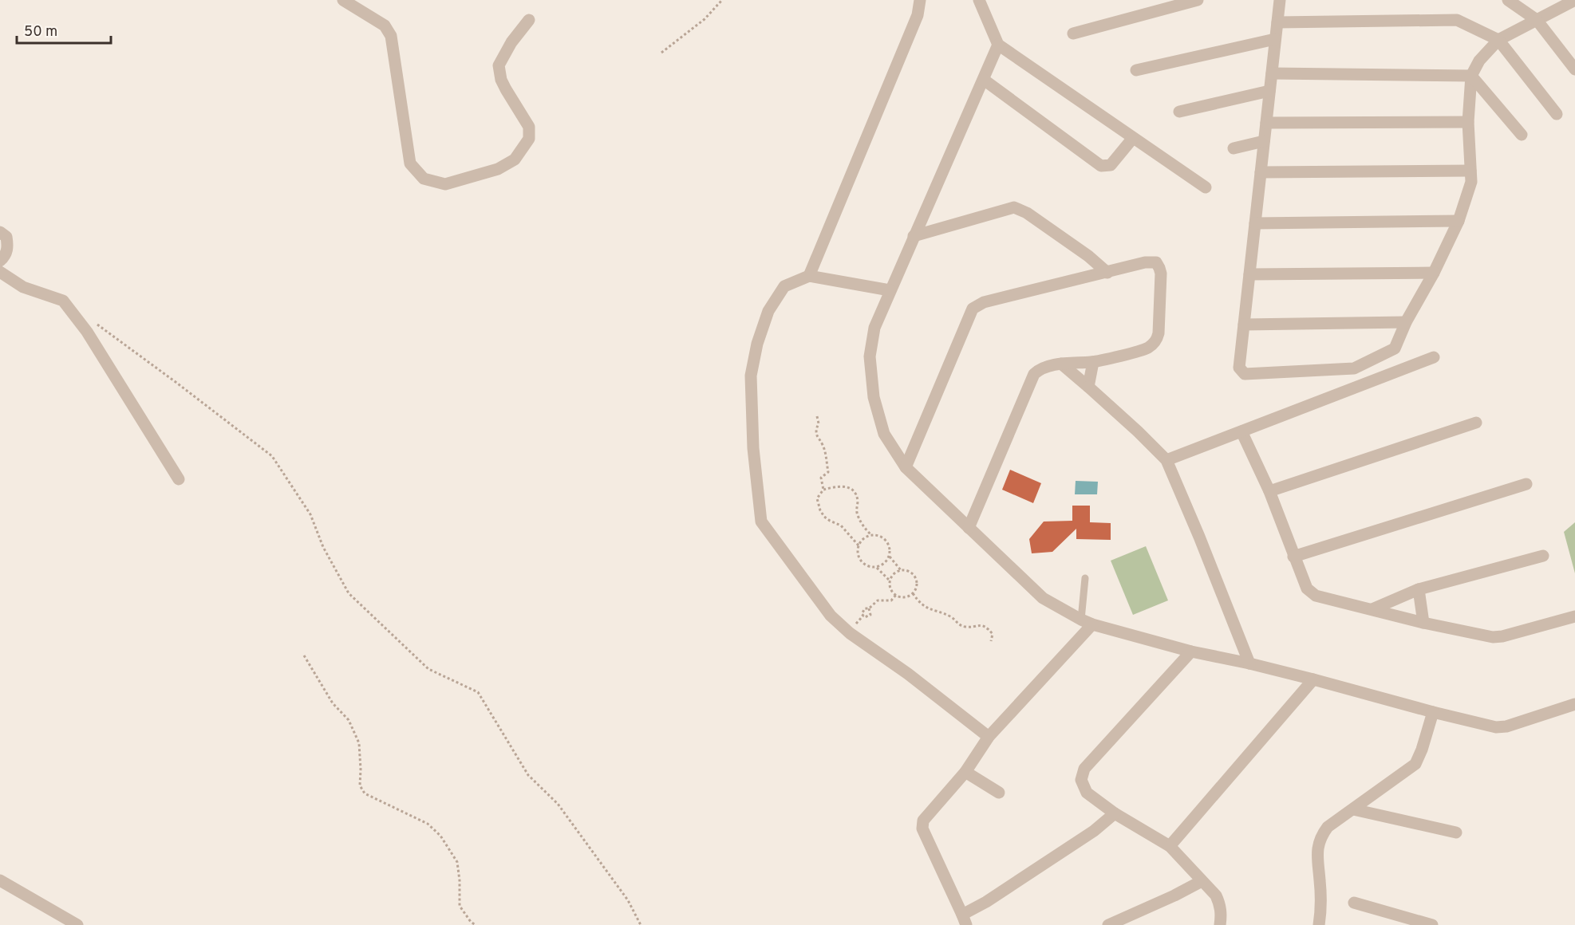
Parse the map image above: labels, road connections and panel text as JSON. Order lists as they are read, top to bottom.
{
  "scale_bar": "50 m"
}
